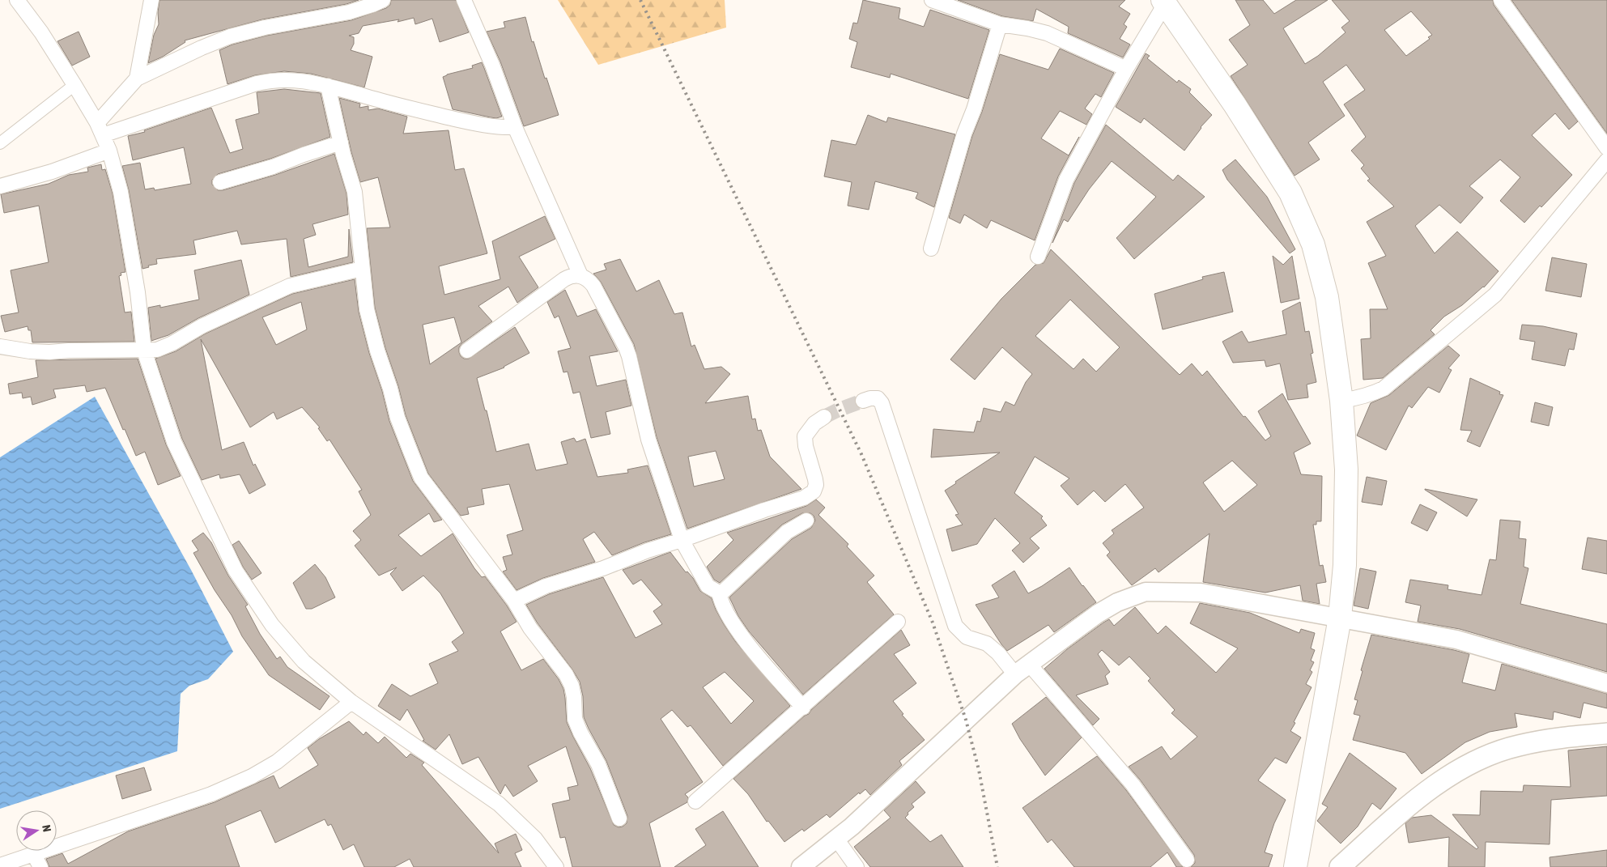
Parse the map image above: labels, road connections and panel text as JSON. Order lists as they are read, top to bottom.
{
  "north": "right"
}
